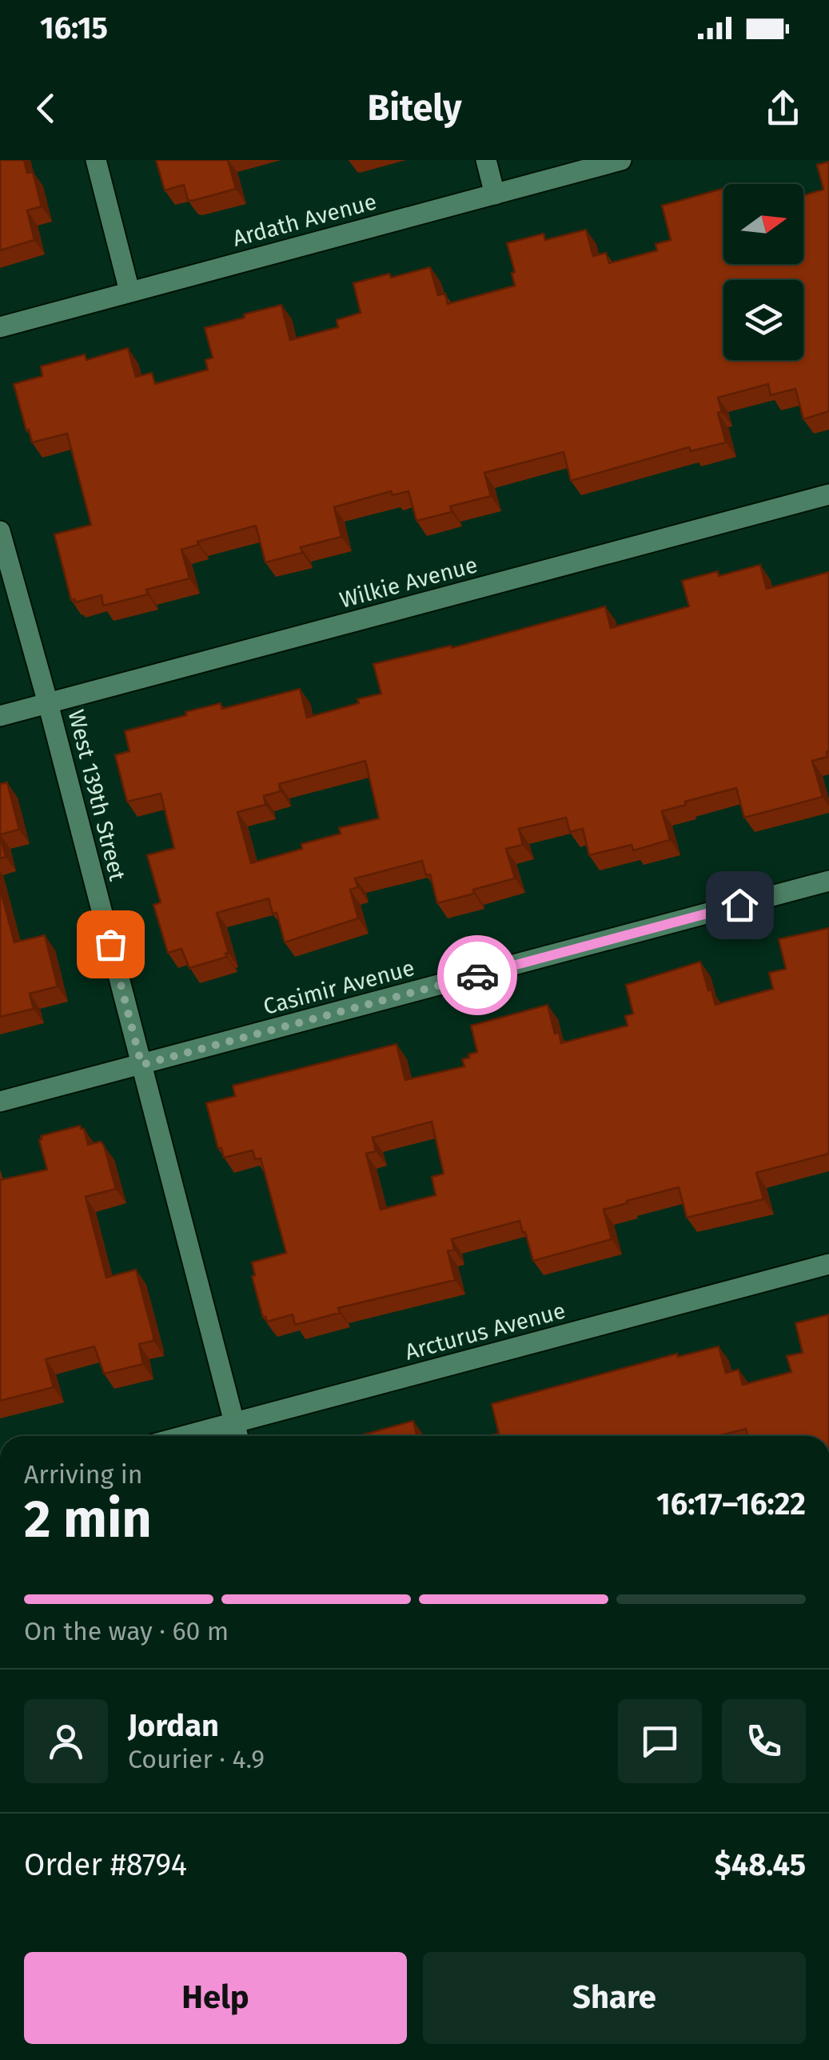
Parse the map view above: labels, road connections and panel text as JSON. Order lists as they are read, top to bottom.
{
  "streets": {
    "street": [
      "Ardath Avenue",
      "Wilkie Avenue",
      "West 139th Street",
      "Casimir Avenue",
      "Arcturus Avenue"
    ]
  },
  "crossings": [
    ["Wilkie Avenue", "West 139th Street"],
    ["West 139th Street", "Casimir Avenue"],
    ["West 139th Street", "Arcturus Avenue"]
  ],
  "north": "right",
  "page": {
    "status": "16:15",
    "header": "Bitely",
    "heading": ["2 min", "Arriving in", "16:17–16:22"],
    "panel": [
      "Jordan",
      "Courier · 4.9",
      "Order #8794",
      "$48.45"
    ],
    "bar": "On the way · 60 m",
    "buttons": ["Help", "Share"]
  }
}
